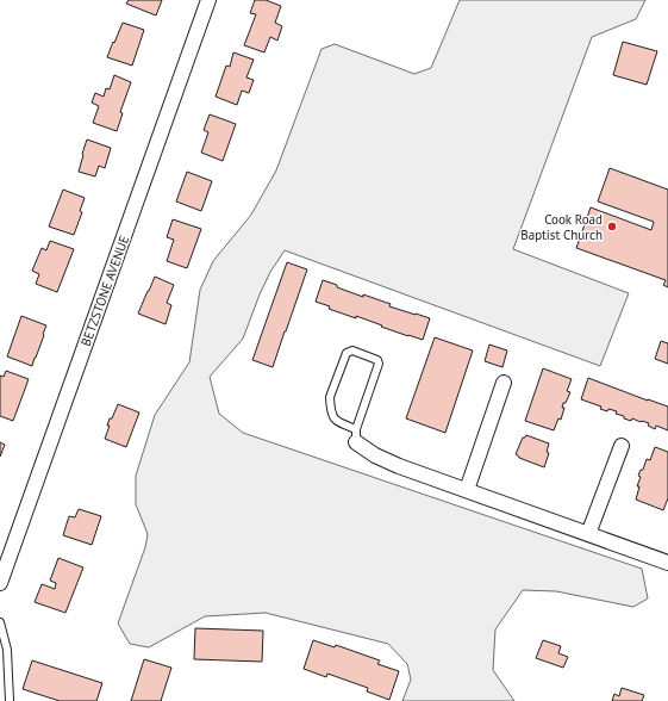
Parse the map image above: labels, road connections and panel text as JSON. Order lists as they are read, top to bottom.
{
  "streets": {
    "street": ["BETZSTONE AVENUE"]
  },
  "places": ["Cook Road Baptist Church"]
}
